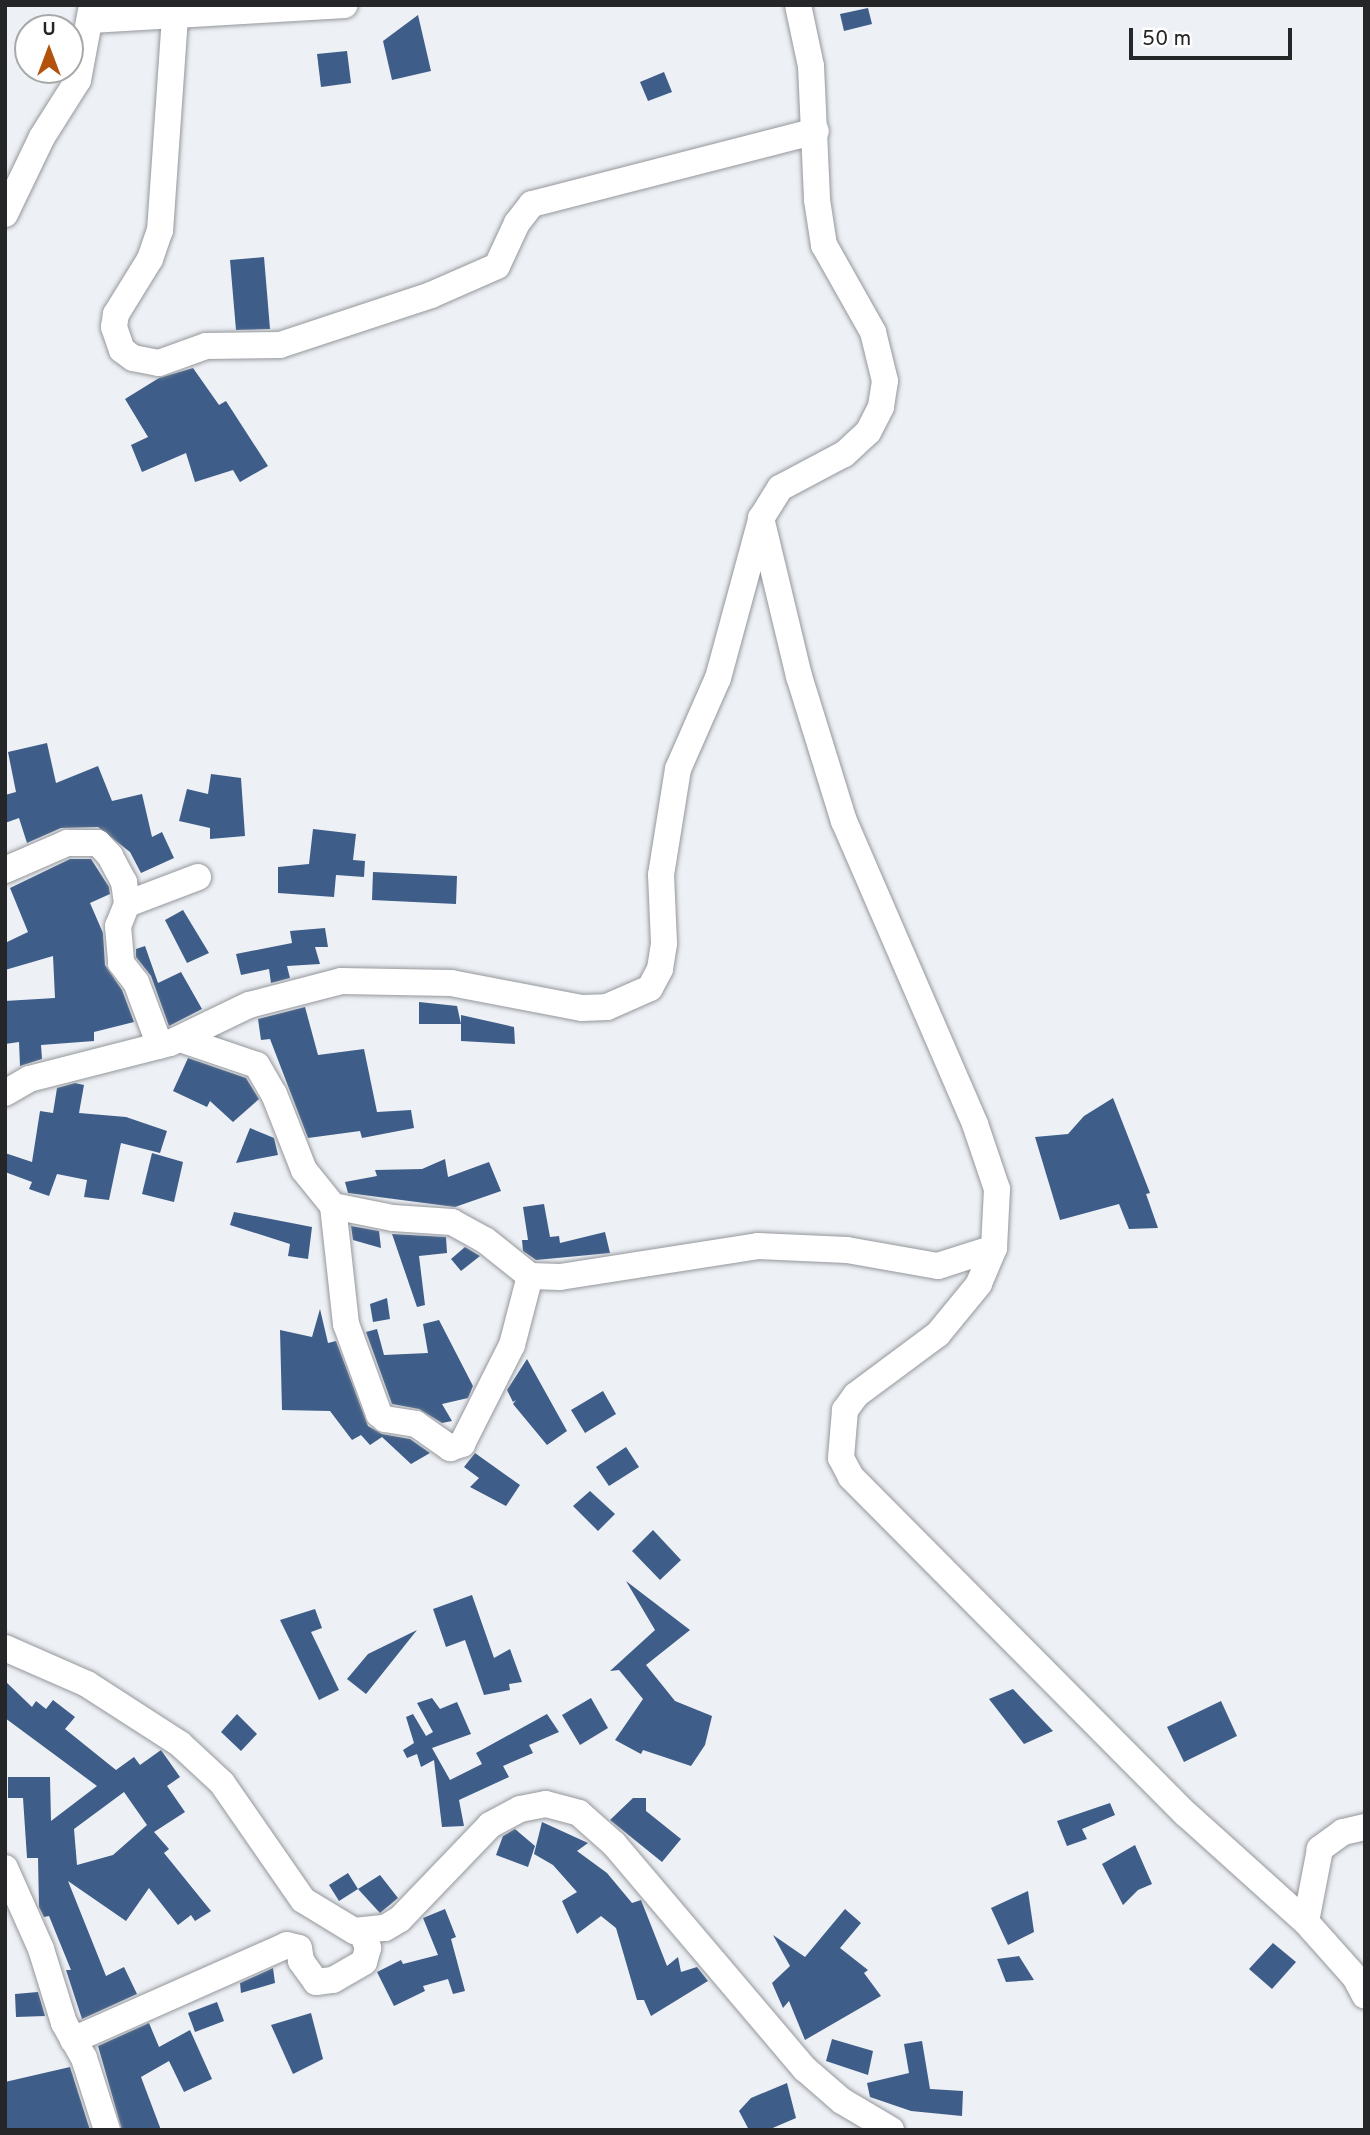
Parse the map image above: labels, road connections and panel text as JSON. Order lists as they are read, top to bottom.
{
  "scale_bar": "50 m",
  "north": "top"
}
